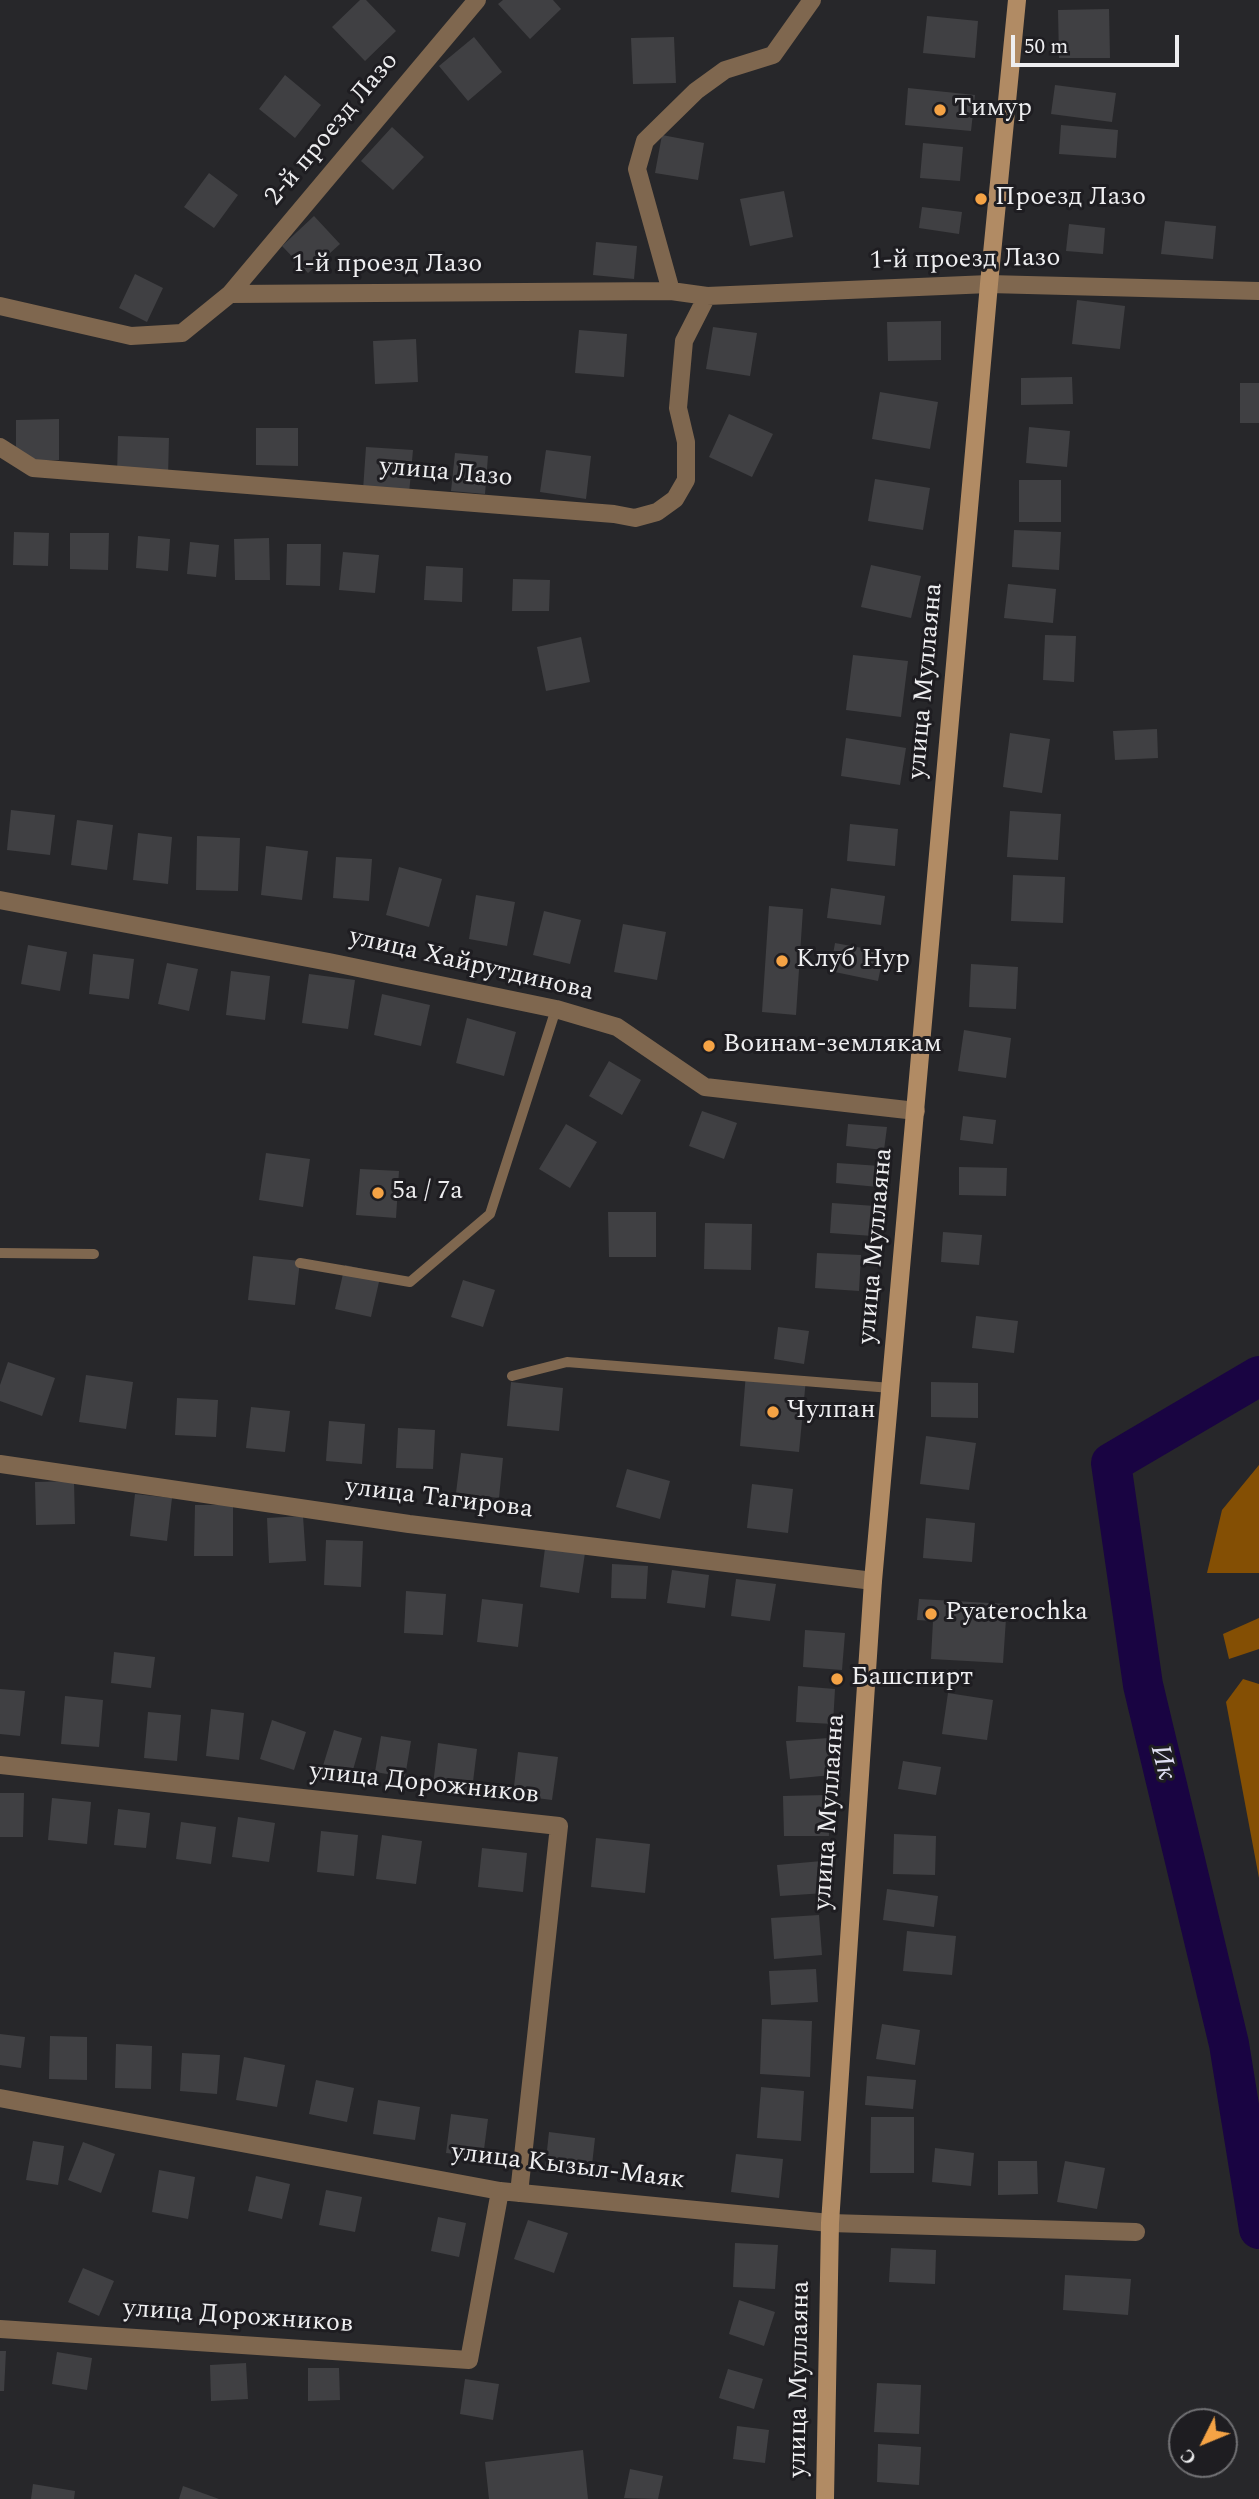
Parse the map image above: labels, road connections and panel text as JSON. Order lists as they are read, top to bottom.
{
  "streets": {
    "main road": ["улица Муллаяна"],
    "street": [
      "2-й проезд Лазо",
      "1-й проезд Лазо",
      "улица Лазо",
      "улица Хайрутдинова",
      "улица Тагирова",
      "улица Дорожников",
      "улица Кызыл-Маяк"
    ]
  },
  "crossings": [
    ["2-й проезд Лазо", "1-й проезд Лазо"],
    ["1-й проезд Лазо", "улица Лазо"],
    ["1-й проезд Лазо", "улица Муллаяна"],
    ["улица Муллаяна", "улица Хайрутдинова"],
    ["улица Муллаяна", "улица Тагирова"],
    ["улица Муллаяна", "улица Кызыл-Маяк"],
    ["улица Дорожников", "улица Кызыл-Маяк"]
  ],
  "water": ["Ик"],
  "places": [
    "Тимур",
    "Проезд Лазо",
    "Клуб Нур",
    "Воинам-землякам",
    "5а / 7а",
    "Чулпан",
    "Pyaterochka",
    "Башспирт"
  ],
  "scale_bar": "50 m",
  "north": "bottom left"
}
